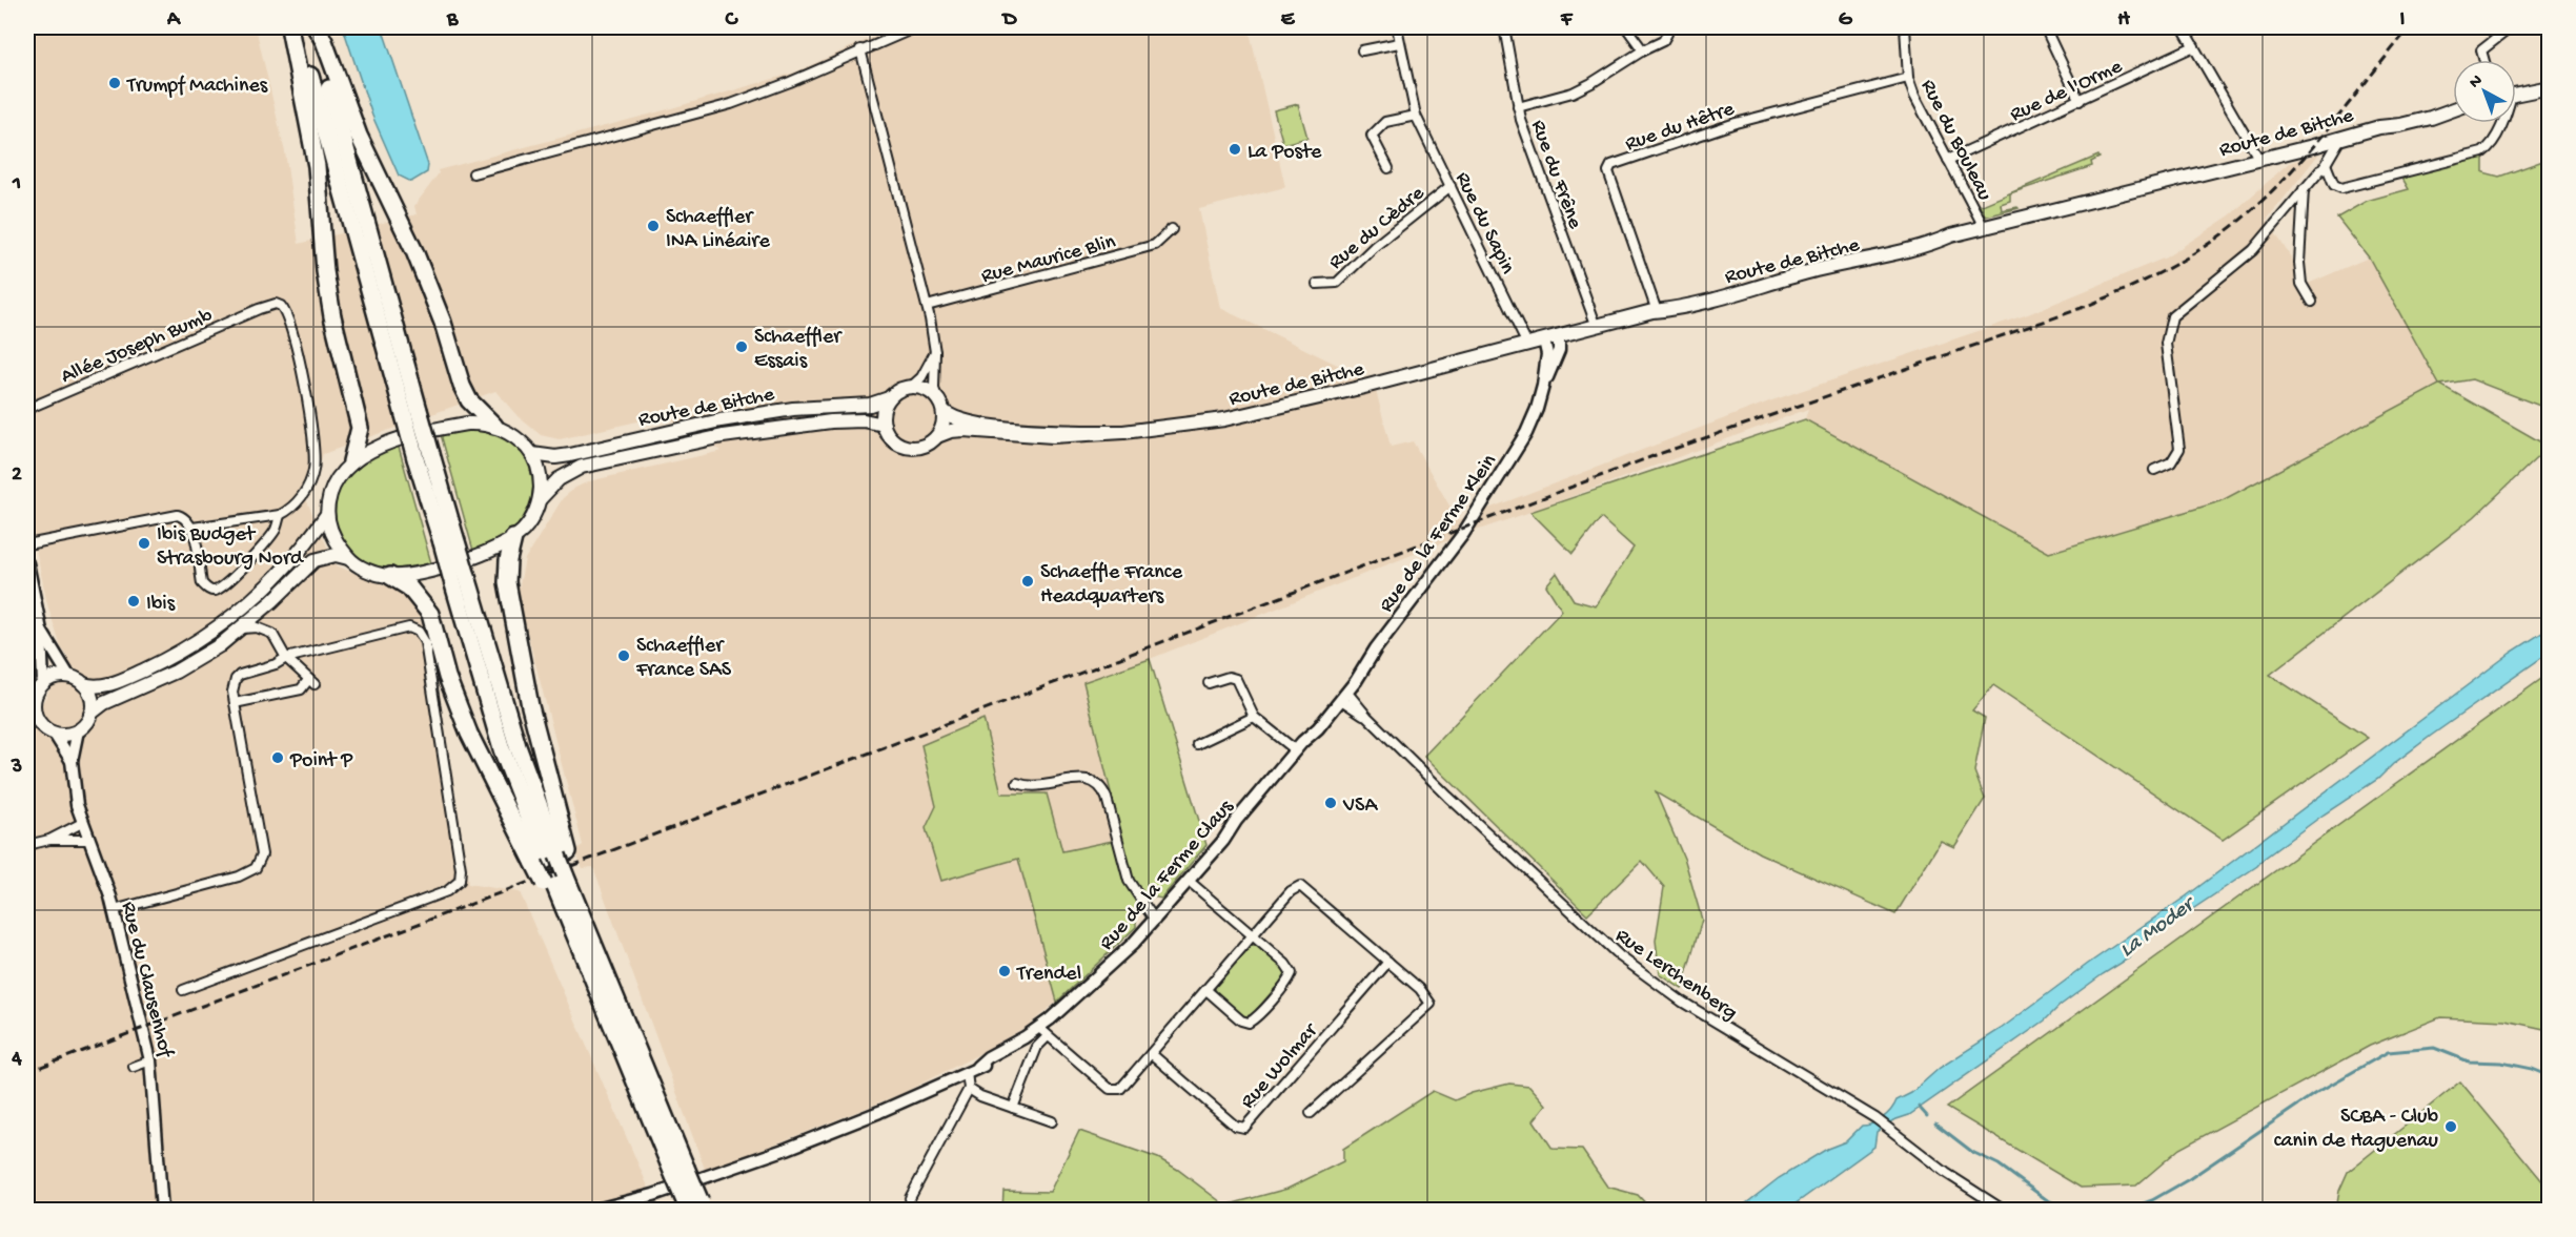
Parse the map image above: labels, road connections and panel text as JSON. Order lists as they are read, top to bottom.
{
  "streets": {
    "main road": ["Route de Bitche"],
    "street": [
      "Rue de l'Orme",
      "Rue du Hêtre",
      "Rue du Bouleau",
      "Rue du Frêne",
      "Rue du Sapin",
      "Rue du Cèdre",
      "Rue Maurice Blin",
      "Allée Joseph Bumb",
      "Rue de la Ferme Klein",
      "Rue de la Ferme Claus",
      "Rue Lerchenberg",
      "Rue du Clausenhof",
      "Rue Wolmar"
    ]
  },
  "crossings": [
    ["Rue de l'Orme", "Rue du Bouleau"],
    ["Rue du Hêtre", "Route de Bitche"],
    ["Rue du Hêtre", "Rue du Bouleau"],
    ["Route de Bitche", "Rue du Bouleau"],
    ["Route de Bitche", "Rue du Frêne"],
    ["Route de Bitche", "Rue du Sapin"],
    ["Route de Bitche", "Rue de la Ferme Klein"],
    ["Rue du Sapin", "Rue du Cèdre"],
    ["Rue de la Ferme Klein", "Rue de la Ferme Claus"],
    ["Rue de la Ferme Klein", "Rue Lerchenberg"],
    ["Rue de la Ferme Claus", "Rue Lerchenberg"]
  ],
  "water": ["La Moder"],
  "places": [
    "Trumpf Machines",
    "La Poste",
    "Schaeffler INA Linéaire",
    "Schaeffler Essais",
    "Ibis Budget Strasbourg Nord",
    "Schaeffle France Headquarters",
    "Ibis",
    "Schaeffler France SAS",
    "Point P",
    "VSA",
    "Trendel",
    "SCBA - Club canin de Haguenau"
  ],
  "north": "top left",
  "grid": {
    "columns": [
      "A",
      "B",
      "C",
      "D",
      "E",
      "F",
      "G",
      "H",
      "I"
    ],
    "rows": [
      "1",
      "2",
      "3",
      "4"
    ]
  }
}
